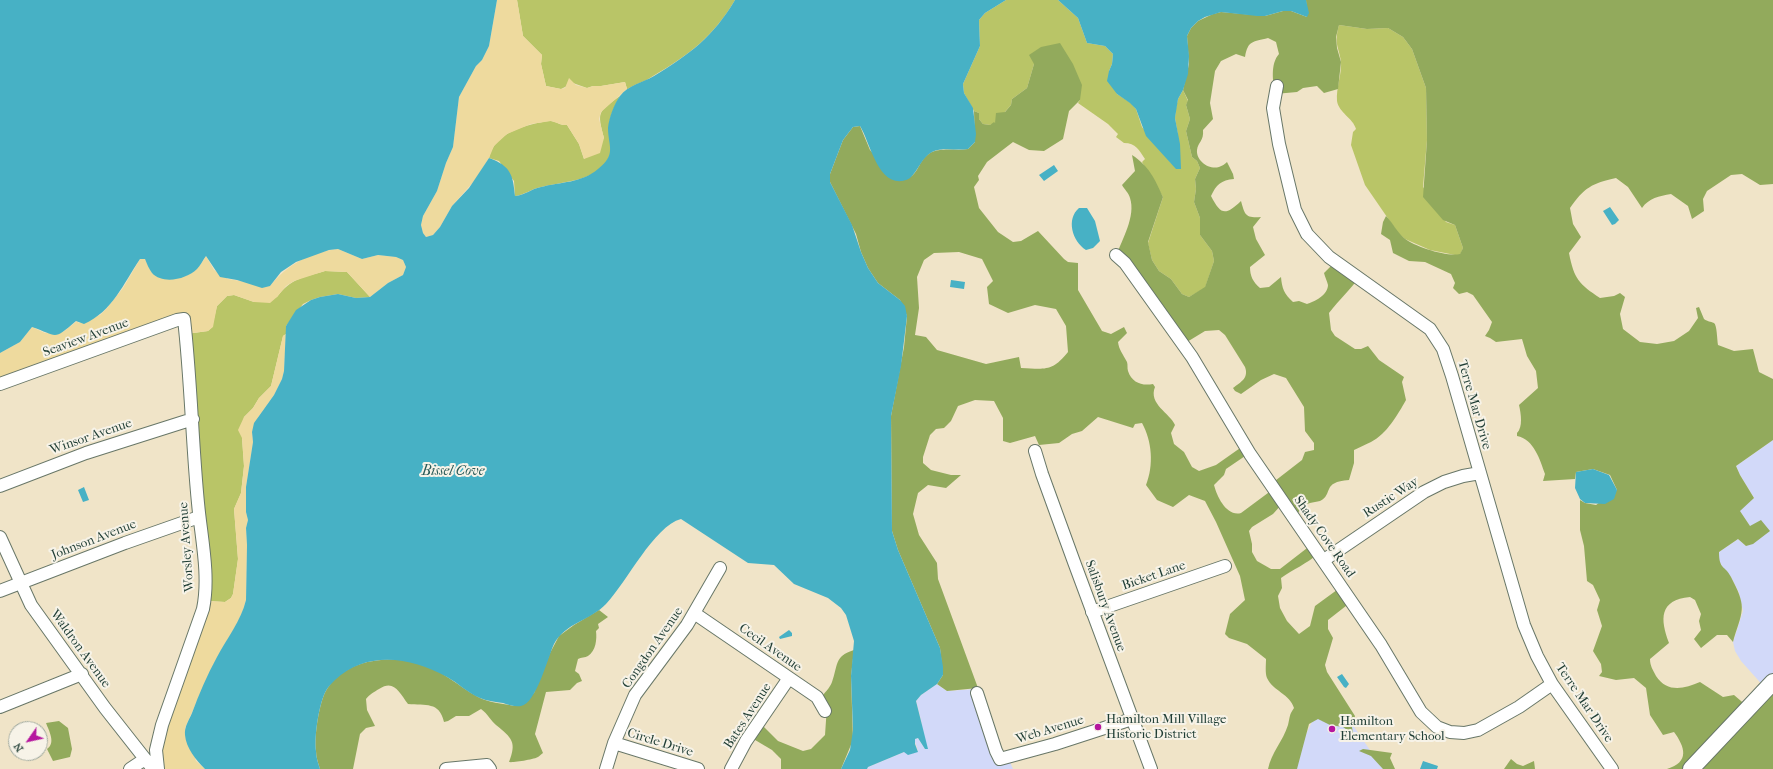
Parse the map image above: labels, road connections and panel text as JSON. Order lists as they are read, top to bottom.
{
  "streets": {
    "street": [
      "Seaview Avenue",
      "Terre Mar Drive",
      "Winsor Avenue",
      "Rustic Way",
      "Shady Cove Road",
      "Johnson Avenue",
      "Worsley Avenue",
      "Bicket Lane",
      "Salisbury Avenue",
      "Congdon Avenue",
      "Cecil Avenue",
      "Waldron Avenue",
      "Bates Avenue",
      "Web Avenue",
      "Circle Drive"
    ]
  },
  "crossings": [
    ["Seaview Avenue", "Worsley Avenue"],
    ["Terre Mar Drive", "Rustic Way"],
    ["Terre Mar Drive", "Shady Cove Road"],
    ["Winsor Avenue", "Worsley Avenue"],
    ["Rustic Way", "Shady Cove Road"],
    ["Johnson Avenue", "Worsley Avenue"],
    ["Johnson Avenue", "Waldron Avenue"],
    ["Bicket Lane", "Salisbury Avenue"],
    ["Salisbury Avenue", "Web Avenue"],
    ["Congdon Avenue", "Cecil Avenue"],
    ["Congdon Avenue", "Circle Drive"],
    ["Cecil Avenue", "Bates Avenue"]
  ],
  "water": ["Bissel Cove"],
  "places": ["Hamilton Mill Village Historic District", "Hamilton Elementary School"],
  "north": "bottom left"
}
